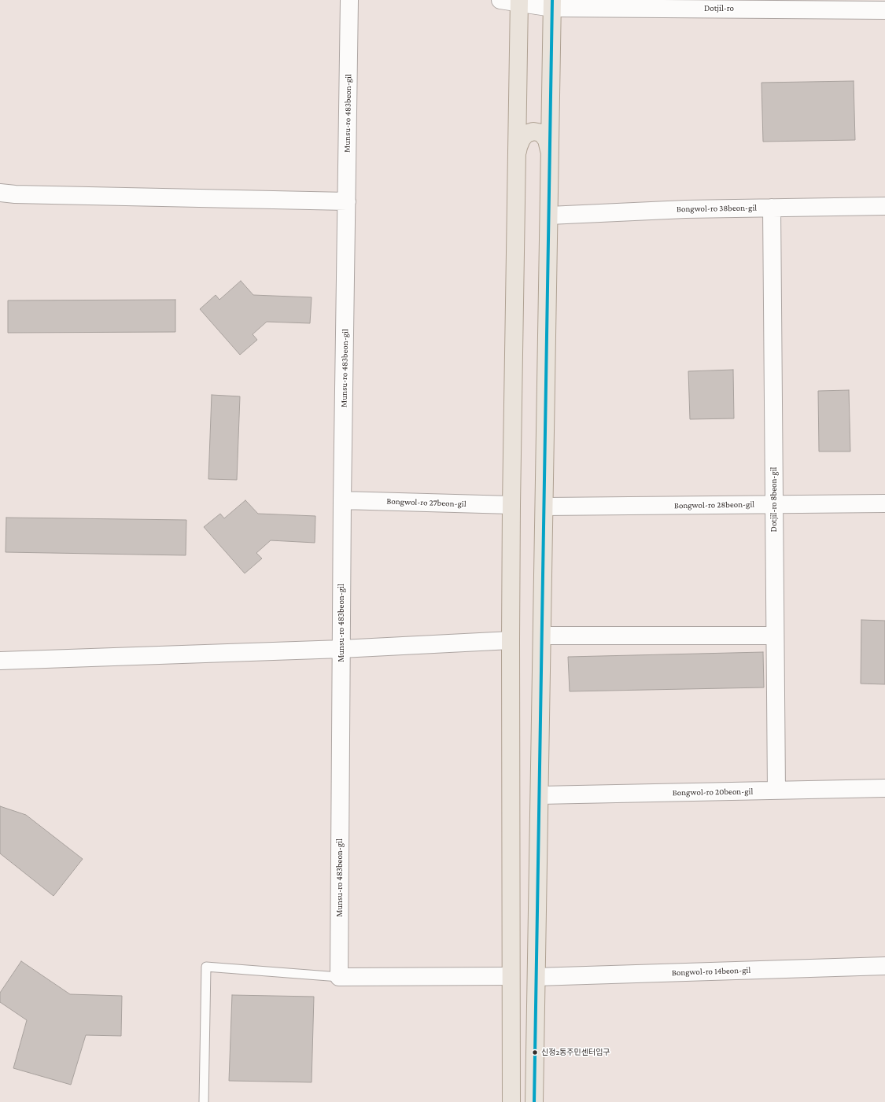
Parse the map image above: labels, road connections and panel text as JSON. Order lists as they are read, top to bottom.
{
  "streets": {
    "street": [
      "Dotjil-ro",
      "Munsu-ro 483beon-gil",
      "Bongwol-ro 38beon-gil",
      "Dotjil-ro 8beon-gil",
      "Bongwol-ro 27beon-gil",
      "Bongwol-ro 28beon-gil",
      "Bongwol-ro 20beon-gil",
      "Bongwol-ro 14beon-gil"
    ]
  },
  "crossings": [
    ["Munsu-ro 483beon-gil", "Bongwol-ro 27beon-gil"],
    ["Bongwol-ro 38beon-gil", "Dotjil-ro 8beon-gil"],
    ["Dotjil-ro 8beon-gil", "Bongwol-ro 28beon-gil"],
    ["Dotjil-ro 8beon-gil", "Bongwol-ro 20beon-gil"]
  ],
  "places": ["신정2동주민센터입구"]
}
